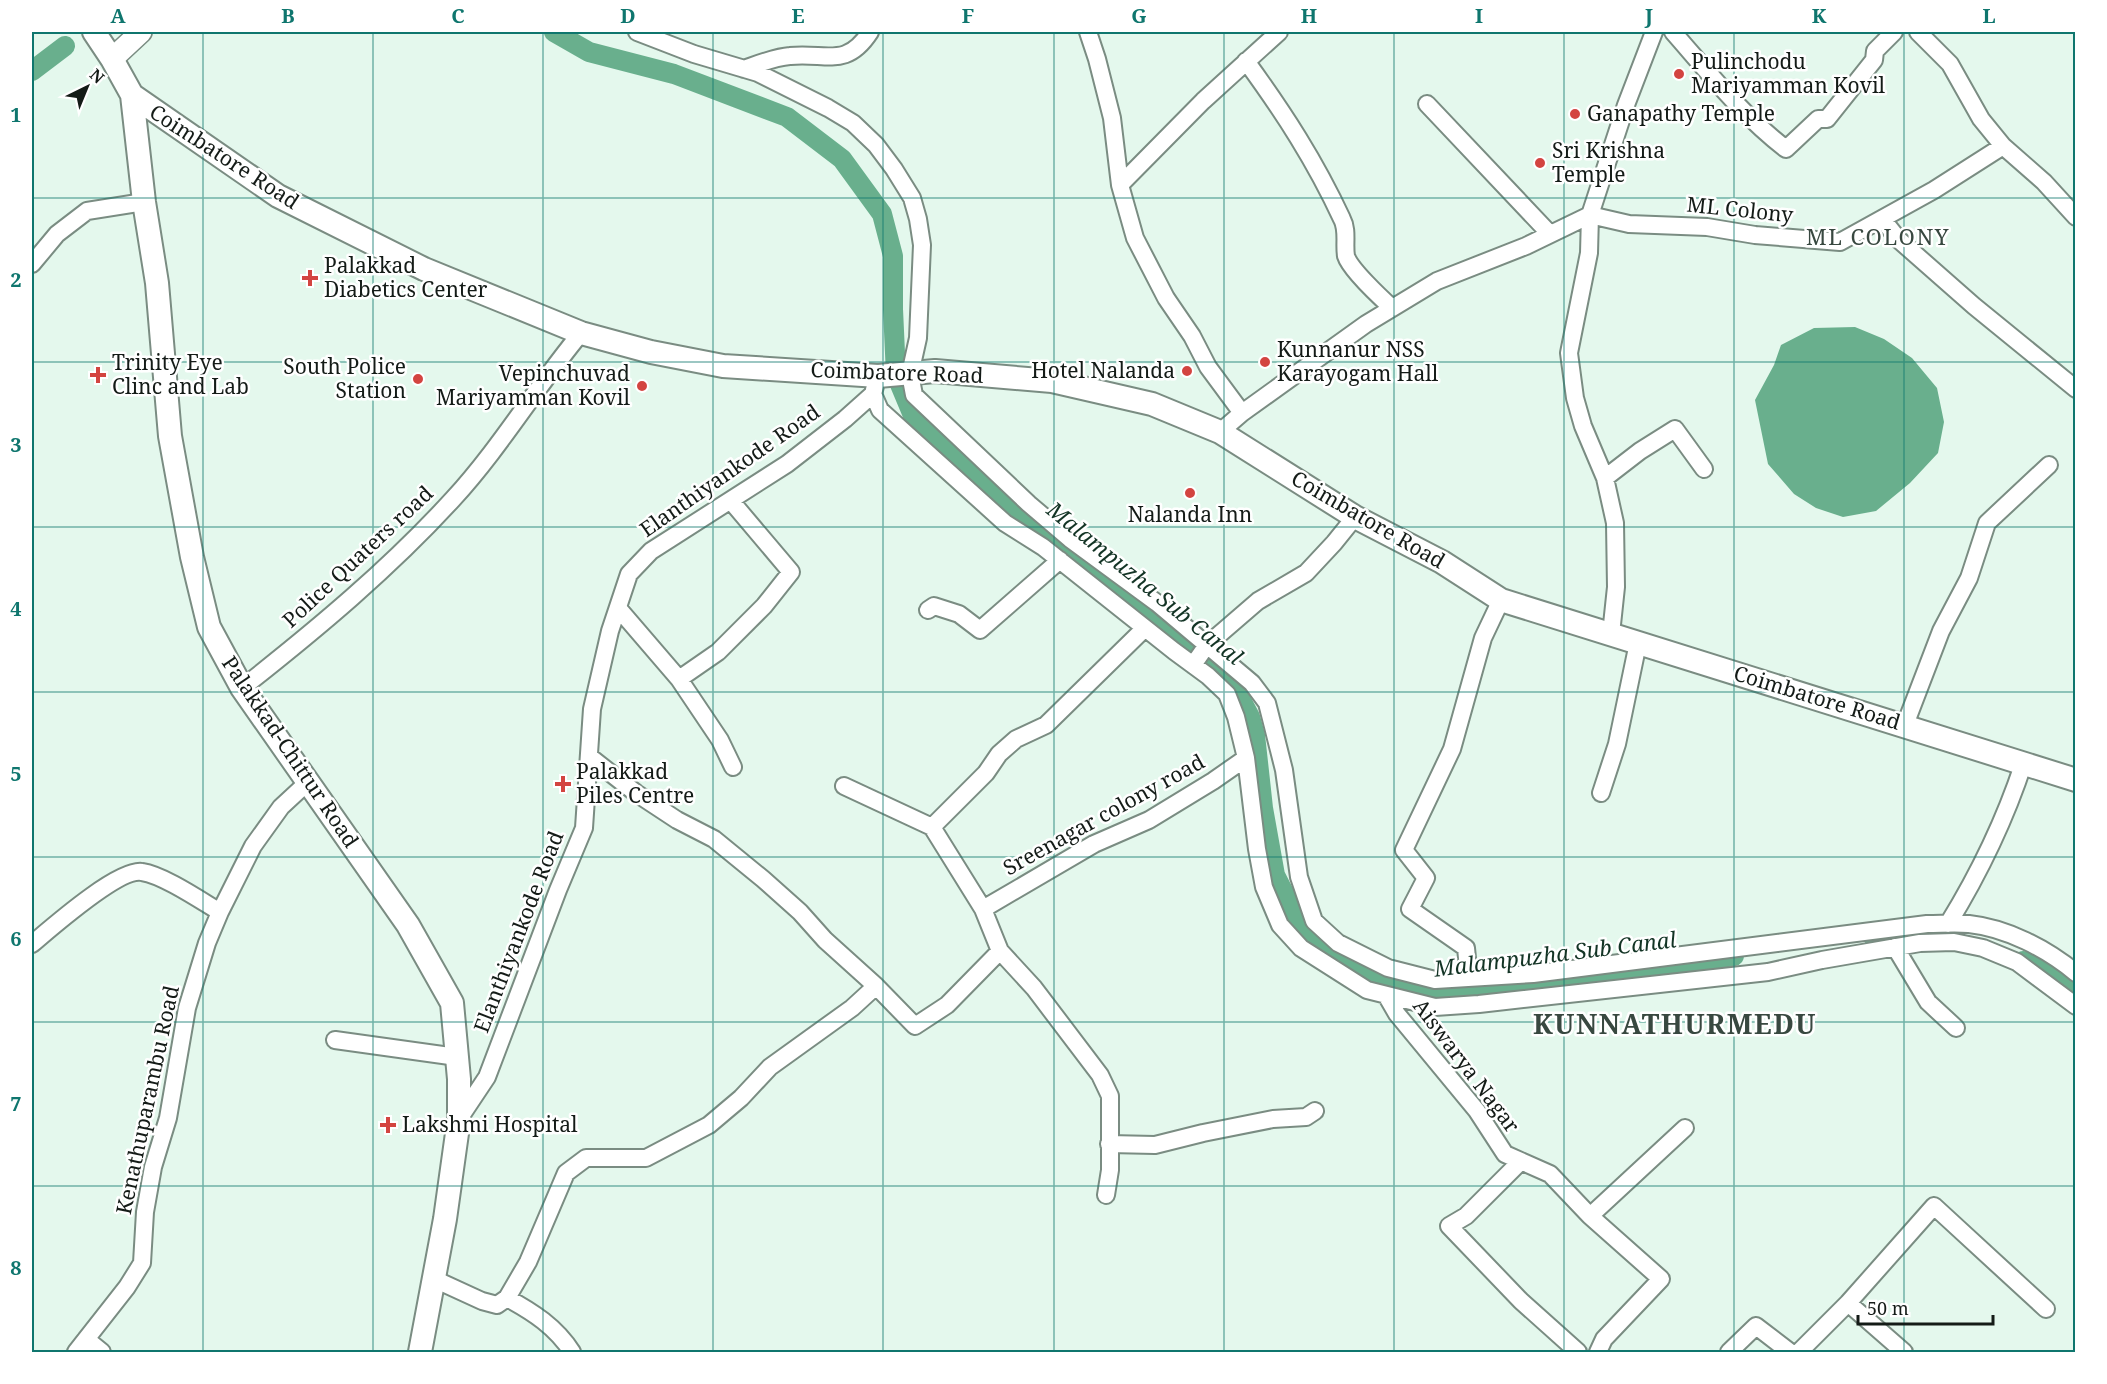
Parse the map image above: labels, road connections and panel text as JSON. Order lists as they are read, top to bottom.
{
  "streets": {
    "main road": ["Coimbatore Road", "Palakkad-Chittur Road"],
    "street": [
      "ML Colony",
      "Elanthiyankode Road",
      "Police Quaters road",
      "Sreenagar colony road",
      "Aiswarya Nagar",
      "Kenathuparambu Road"
    ]
  },
  "crossings": [
    ["Coimbatore Road", "Elanthiyankode Road"],
    ["Coimbatore Road", "Police Quaters road"],
    ["Coimbatore Road", "Palakkad-Chittur Road"],
    ["Elanthiyankode Road", "Palakkad-Chittur Road"],
    ["Police Quaters road", "Palakkad-Chittur Road"],
    ["Palakkad-Chittur Road", "Kenathuparambu Road"]
  ],
  "districts": ["ML COLONY", "KUNNATHURMEDU"],
  "water": ["Malampuzha Sub Canal"],
  "places": {
    "other": [
      "Pulinchodu Mariyamman Kovil",
      "Ganapathy Temple",
      "Sri Krishna Temple",
      "Kunnanur NSS Karayogam Hall",
      "Hotel Nalanda",
      "South Police Station",
      "Vepinchuvad Mariyamman Kovil",
      "Nalanda Inn"
    ],
    "health": [
      "Palakkad Diabetics Center",
      "Trinity Eye Clinc and Lab",
      "Palakkad Piles Centre",
      "Lakshmi Hospital"
    ]
  },
  "scale_bar": "50 m",
  "north": "top right",
  "grid": {
    "columns": [
      "A",
      "B",
      "C",
      "D",
      "E",
      "F",
      "G",
      "H",
      "I",
      "J",
      "K",
      "L"
    ],
    "rows": [
      "1",
      "2",
      "3",
      "4",
      "5",
      "6",
      "7",
      "8"
    ]
  }
}
